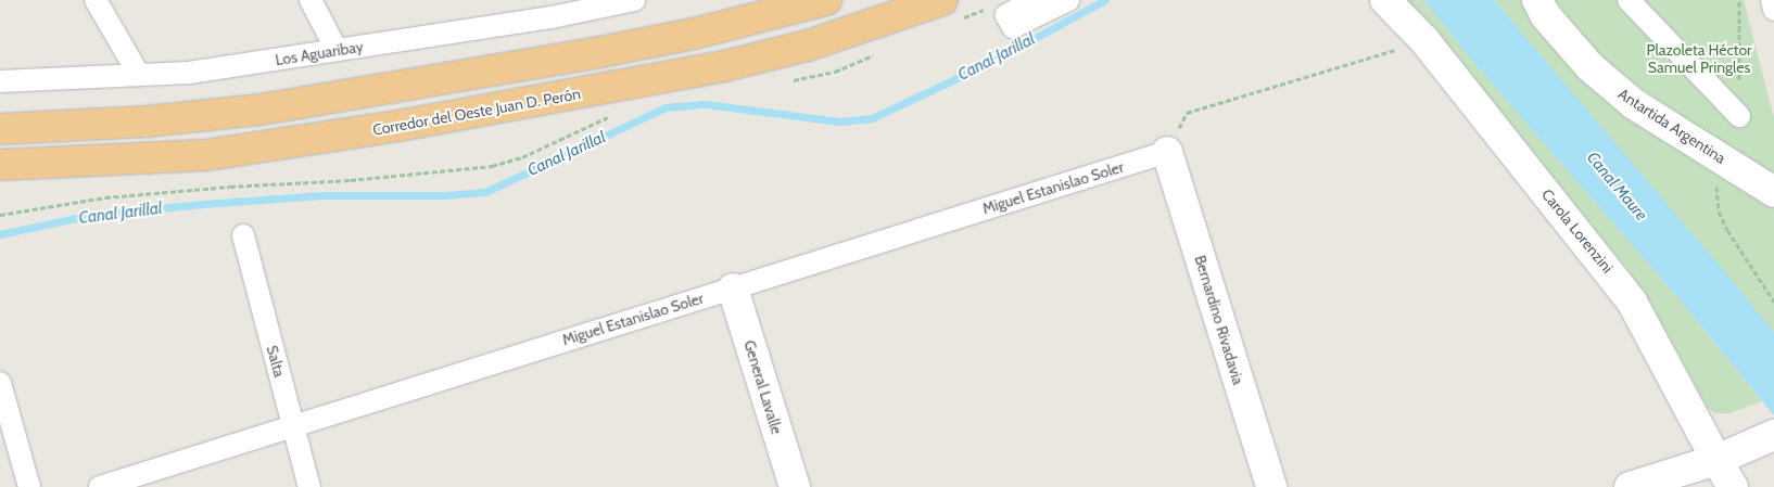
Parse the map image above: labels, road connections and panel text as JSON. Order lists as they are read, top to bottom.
{
  "streets": {
    "highway": ["Corredor del Oeste Juan D. Perón"],
    "main road": [
      "Antartida Argentina",
      "Carola Lorenzini",
      "Bernardino Rivadavia",
      "General Lavalle"
    ],
    "street": ["Los Aguaribay", "Miguel Estanislao Soler", "Salta"]
  },
  "crossings": [
    ["Miguel Estanislao Soler", "Bernardino Rivadavia"],
    ["Miguel Estanislao Soler", "Salta"],
    ["Miguel Estanislao Soler", "General Lavalle"]
  ],
  "water": ["Canal Jarillal", "Canal Maure"],
  "parks": ["Plazoleta Héctor Samuel Pringles"]
}
